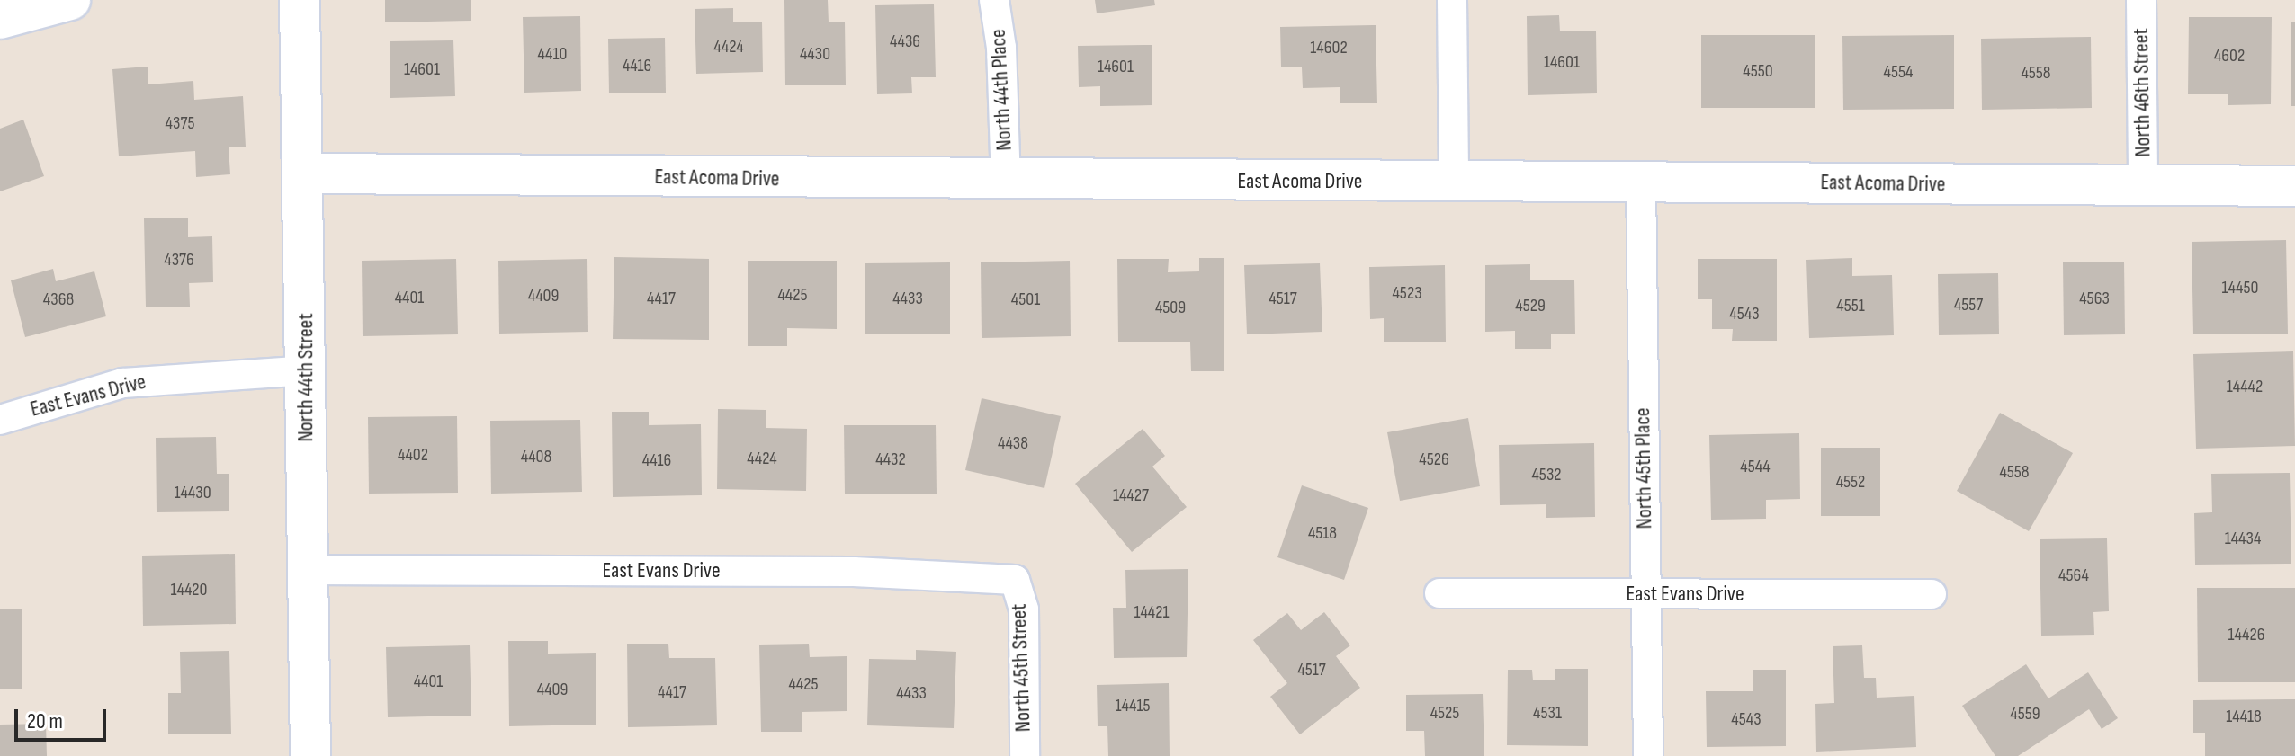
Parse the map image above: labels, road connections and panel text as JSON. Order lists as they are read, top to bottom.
{
  "streets": {
    "street": [
      "North 44th Place",
      "North 46th Street",
      "East Acoma Drive",
      "North 44th Street",
      "East Evans Drive",
      "North 45th Place",
      "North 45th Street"
    ]
  },
  "crossings": [
    ["North 44th Place", "East Acoma Drive"],
    ["North 46th Street", "East Acoma Drive"],
    ["East Acoma Drive", "North 44th Street"],
    ["East Acoma Drive", "North 45th Place"],
    ["North 44th Street", "East Evans Drive"],
    ["East Evans Drive", "North 45th Place"],
    ["East Evans Drive", "North 45th Street"]
  ],
  "house_numbers": [
    "4436",
    "4424",
    "14602",
    "4410",
    "4430",
    "4602",
    "14601",
    "4416",
    "14601",
    "14601",
    "4550",
    "4554",
    "4558",
    "4375",
    "4376",
    "14450",
    "4523",
    "4425",
    "4409",
    "4401",
    "4417",
    "4433",
    "4517",
    "4563",
    "4368",
    "4501",
    "4557",
    "4529",
    "4551",
    "4509",
    "4543",
    "14442",
    "4438",
    "4402",
    "4408",
    "4424",
    "4432",
    "4526",
    "4416",
    "4544",
    "4558",
    "4532",
    "4552",
    "14430",
    "14427",
    "4518",
    "14434",
    "4564",
    "14420",
    "14421",
    "14426",
    "4517",
    "4401",
    "4425",
    "4409",
    "4417",
    "4433",
    "14415",
    "4525",
    "4531",
    "4559",
    "14418",
    "4543"
  ],
  "scale_bar": "20 m"
}
